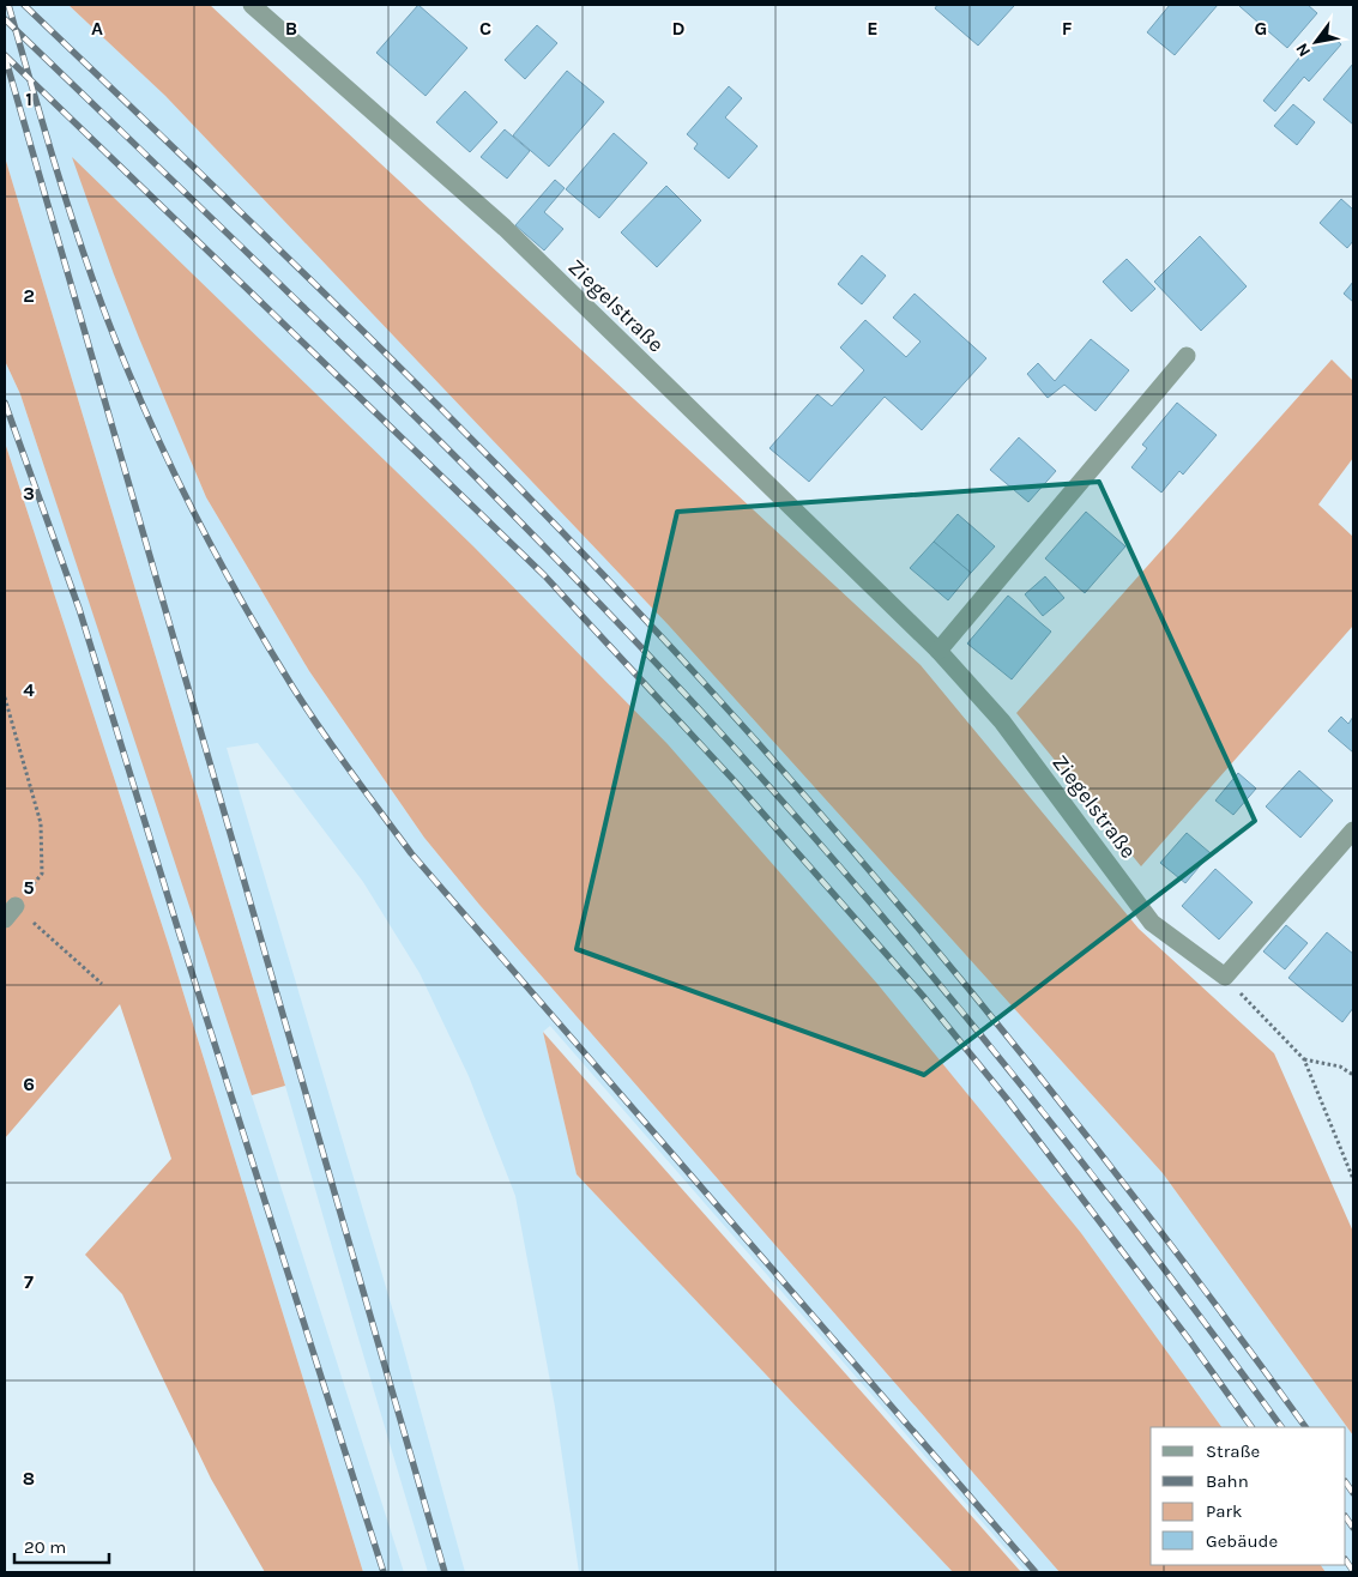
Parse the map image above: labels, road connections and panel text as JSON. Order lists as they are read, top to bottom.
{
  "streets": {
    "street": ["Ziegelstraße"]
  },
  "legend": [
    "Straße",
    "Bahn",
    "Park",
    "Gebäude"
  ],
  "scale_bar": "20 m",
  "north": "bottom left",
  "grid": {
    "columns": [
      "A",
      "B",
      "C",
      "D",
      "E",
      "F",
      "G"
    ],
    "rows": [
      "1",
      "2",
      "3",
      "4",
      "5",
      "6",
      "7",
      "8"
    ]
  }
}
